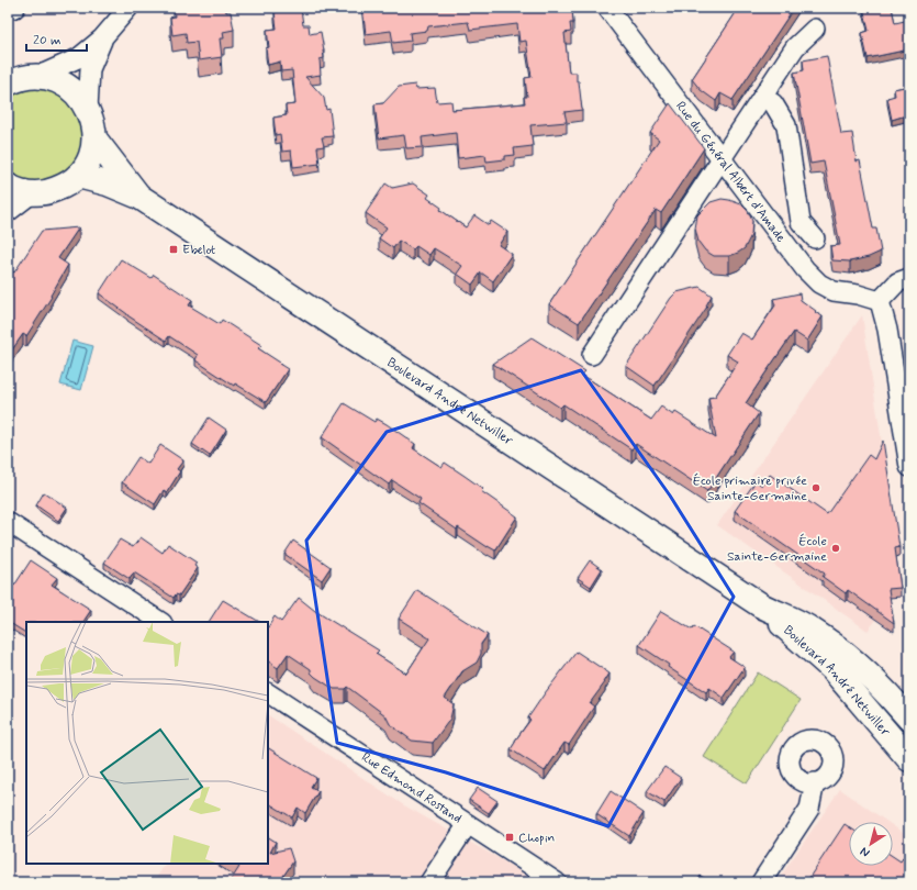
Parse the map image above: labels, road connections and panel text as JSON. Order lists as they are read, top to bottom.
{
  "streets": {
    "main road": ["Boulevard André Netwiller"],
    "street": ["Rue du Général Albert d'Amade", "Rue Edmond Rostand"]
  },
  "places": {
    "transit": ["Ebelot", "Chopin"],
    "other": ["École primaire privée Sainte-Germaine", "École Sainte-Germaine"]
  },
  "scale_bar": "20 m",
  "north": "bottom left"
}
